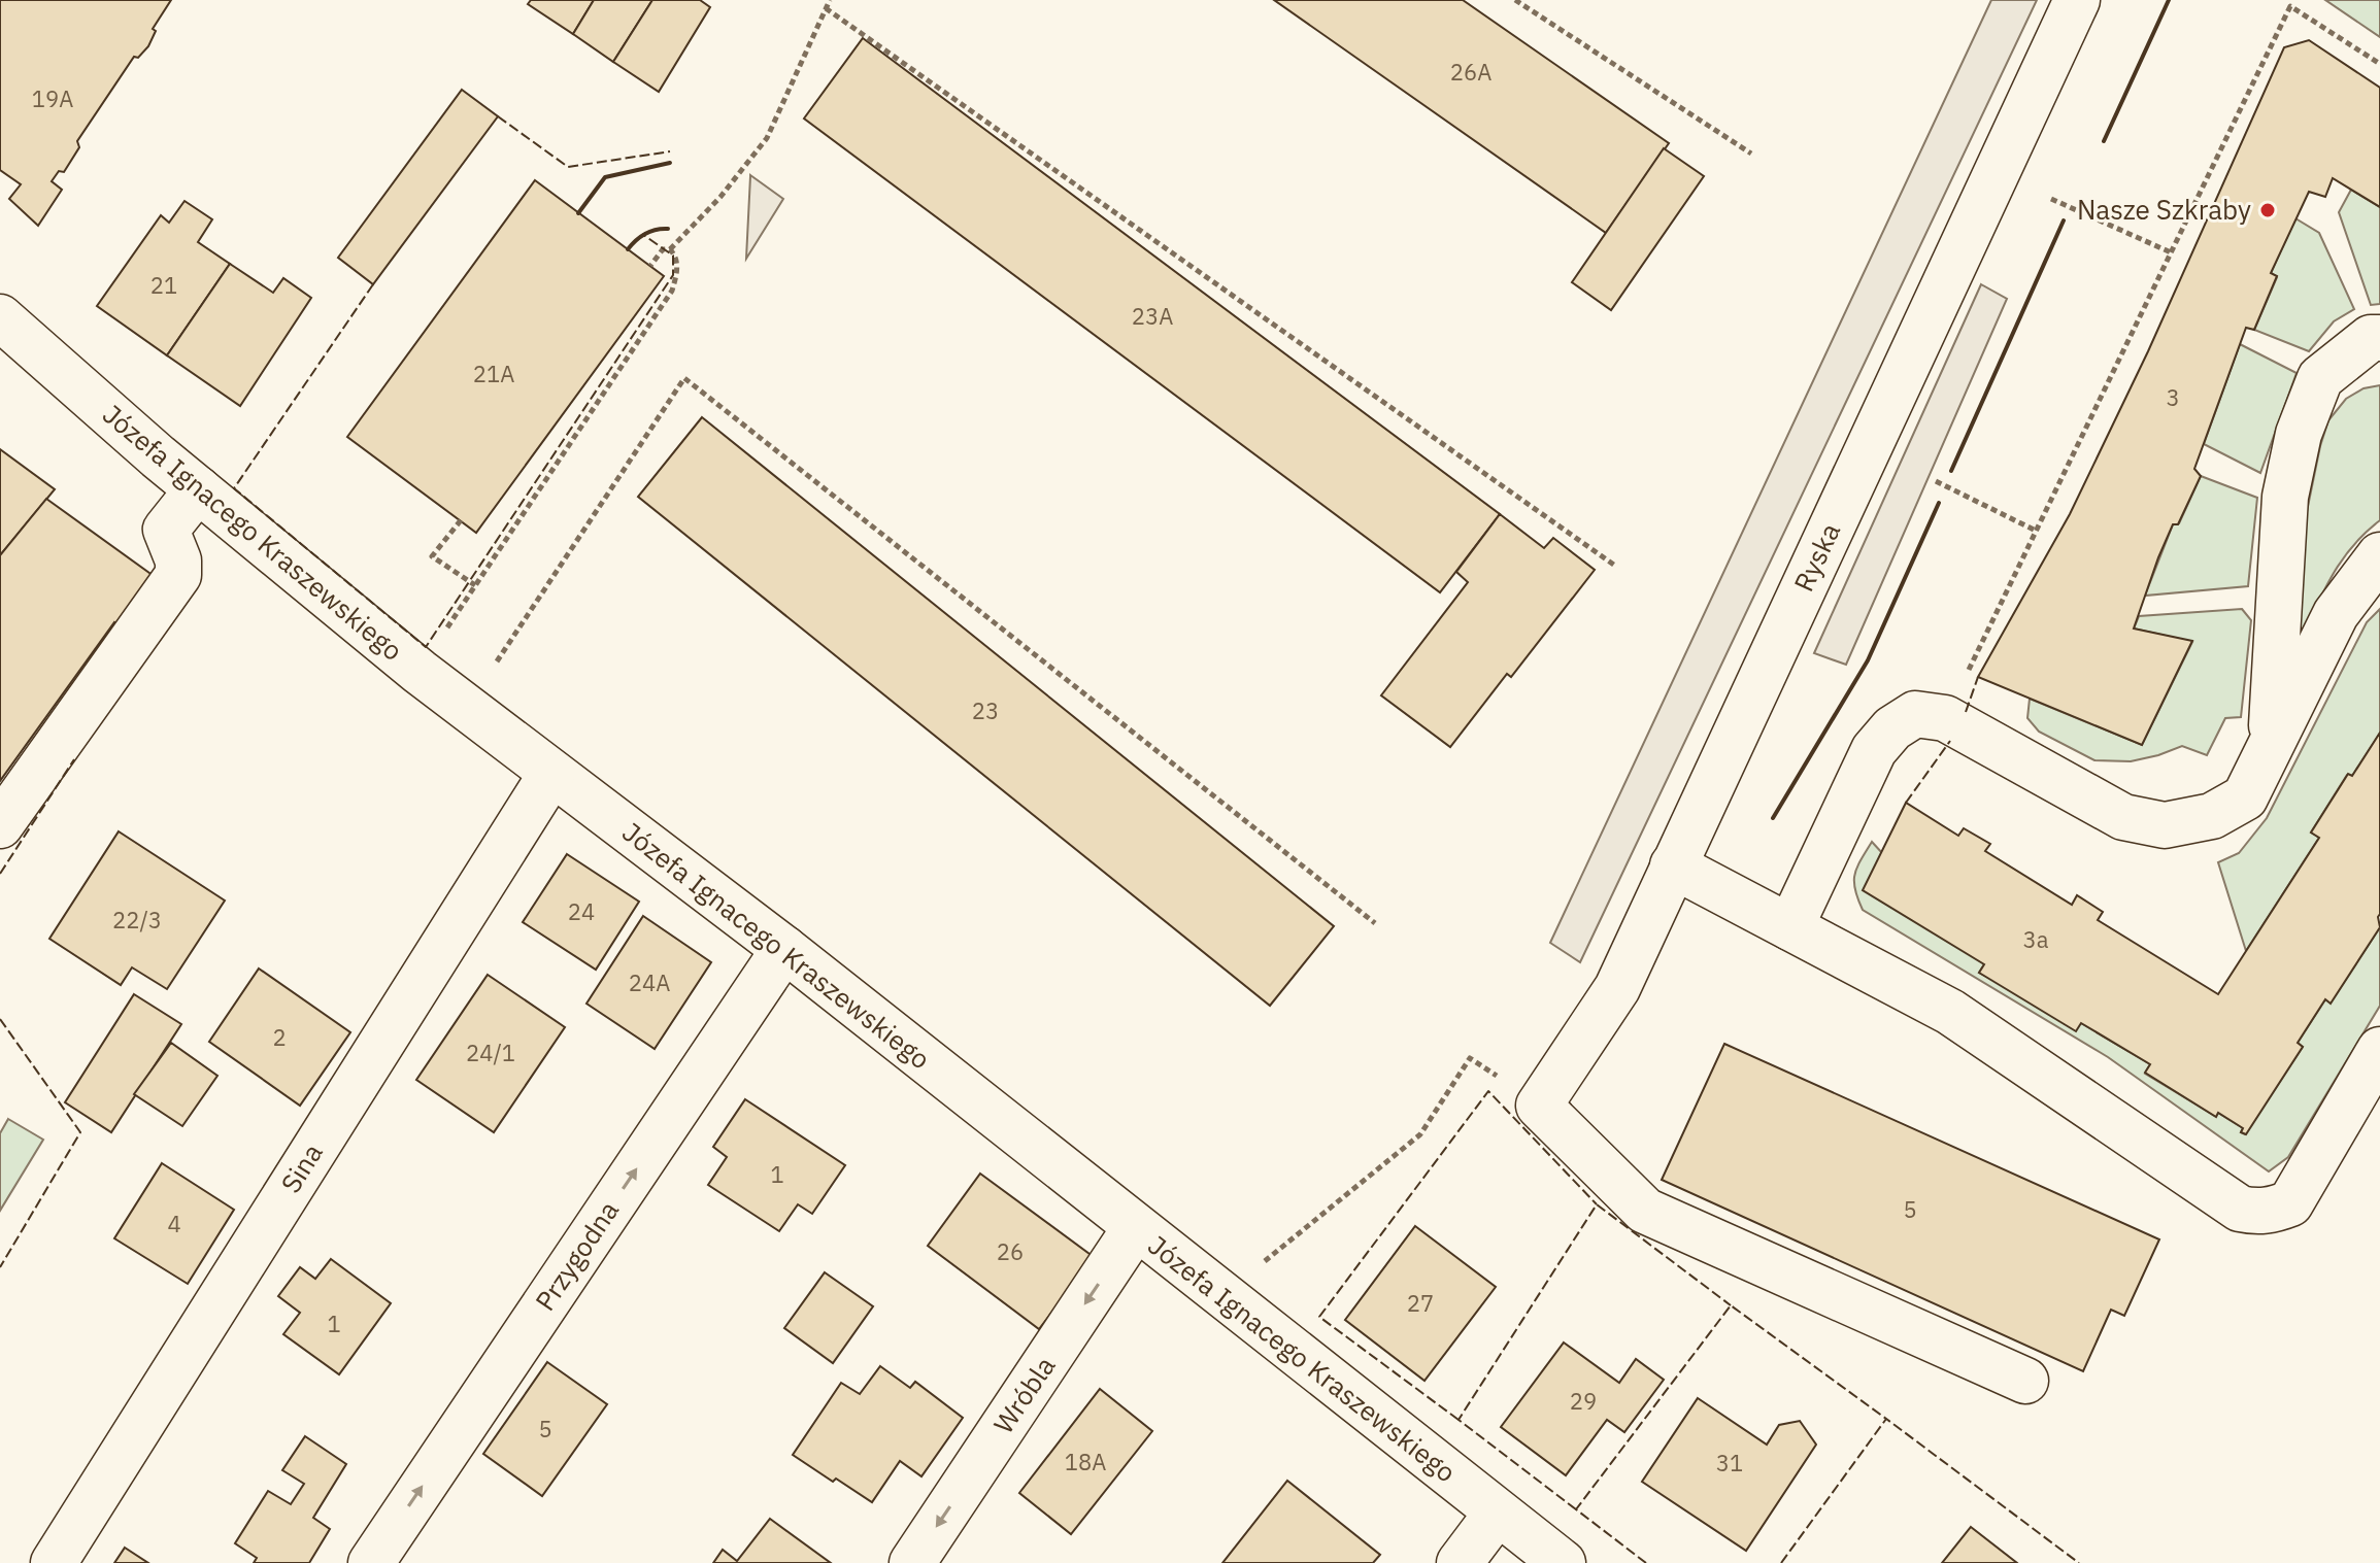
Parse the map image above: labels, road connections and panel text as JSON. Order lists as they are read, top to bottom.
{
  "streets": {
    "street": [
      "Józefa Ignacego Kraszewskiego",
      "Ryska",
      "Sina",
      "Przygodna",
      "Wróbla"
    ]
  },
  "crossings": [
    ["Józefa Ignacego Kraszewskiego", "Sina"],
    ["Józefa Ignacego Kraszewskiego", "Przygodna"],
    ["Józefa Ignacego Kraszewskiego", "Wróbla"]
  ],
  "one_way": ["Przygodna", "Wróbla"],
  "places": ["Nasze Szkraby"],
  "house_numbers": [
    "26A",
    "19A",
    "21",
    "23A",
    "21A",
    "3",
    "23",
    "24",
    "22/3",
    "3a",
    "24A",
    "2",
    "24/1",
    "1",
    "5",
    "4",
    "26",
    "27",
    "1",
    "29",
    "5",
    "18A",
    "31"
  ]
}
